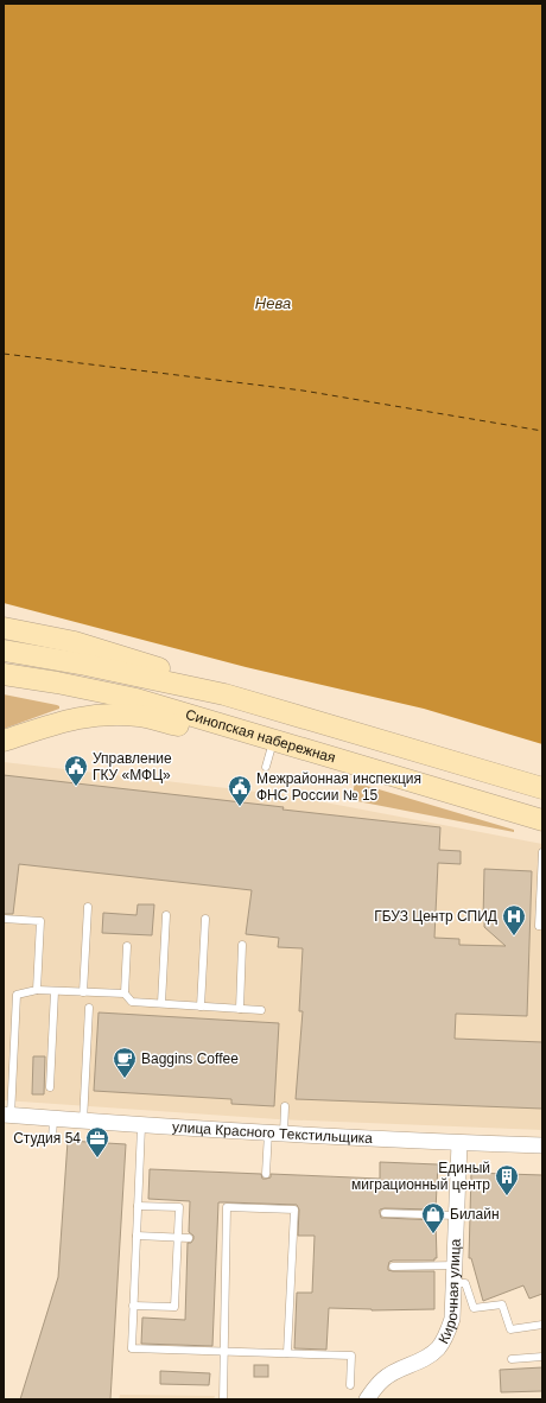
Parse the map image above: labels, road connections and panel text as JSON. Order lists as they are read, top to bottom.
{
  "streets": {
    "main road": ["Синопская набережная"],
    "street": ["улица Красного Текстильщика", "Кирочная улица"]
  },
  "crossings": [
    ["улица Красного Текстильщика", "Кирочная улица"]
  ],
  "water": ["Нева"],
  "places": {
    "public building": ["Управление ГКУ «МФЦ»", "Межрайонная инспекция ФНС России № 15"],
    "hospital": ["ГБУЗ Центр СПИД"],
    "cafe": ["Baggins Coffee"],
    "office": ["Студия 54"],
    "building": ["Единый миграционный центр"],
    "shop": ["Билайн"]
  }
}
